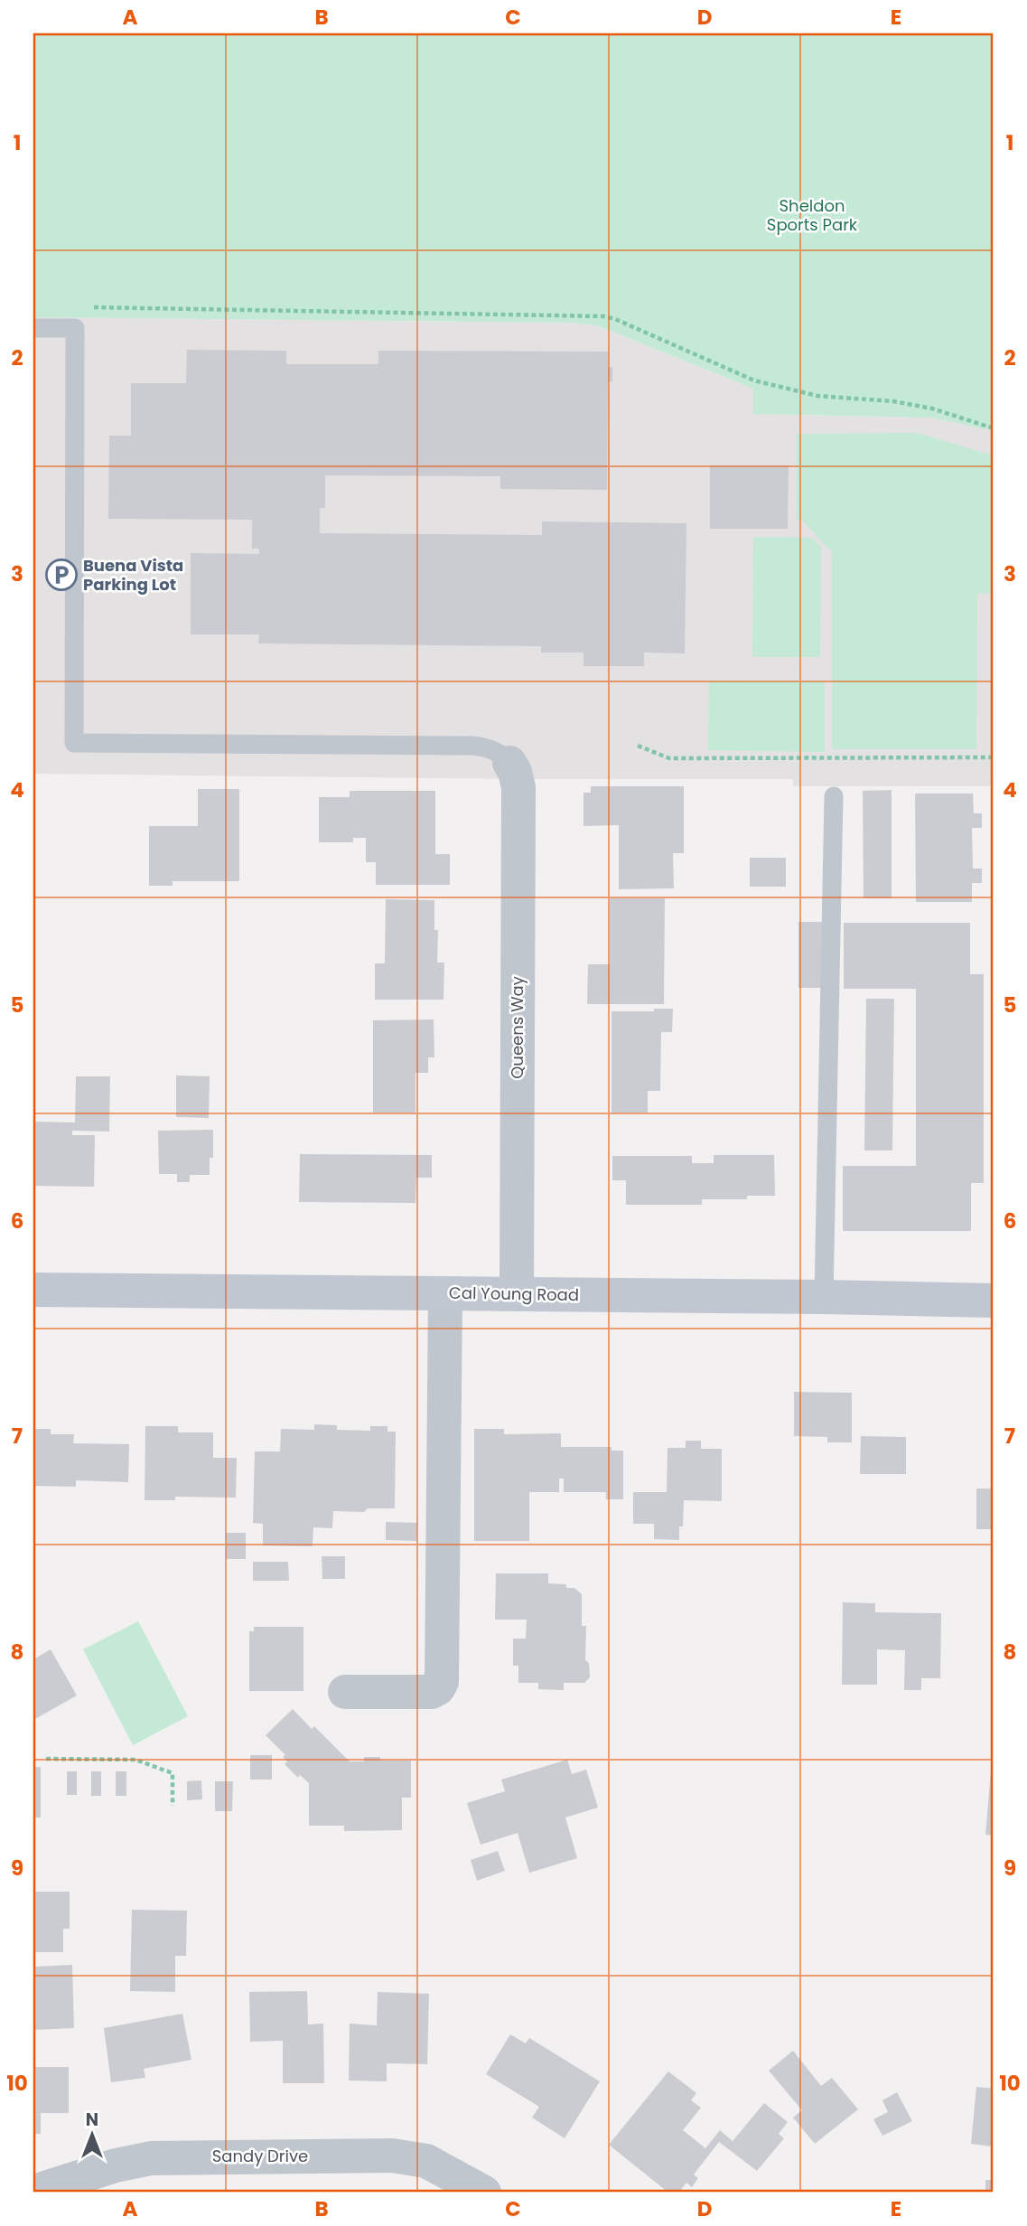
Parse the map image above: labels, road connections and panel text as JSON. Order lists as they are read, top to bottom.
{
  "streets": {
    "main road": ["Cal Young Road"],
    "street": ["Queens Way", "Sandy Drive"]
  },
  "crossings": [
    ["Queens Way", "Cal Young Road"]
  ],
  "parks": ["Sheldon Sports Park"],
  "places": {
    "parking": ["Buena Vista Parking Lot"]
  },
  "north": "top",
  "grid": {
    "columns": [
      "A",
      "B",
      "C",
      "D",
      "E"
    ],
    "rows": [
      "1",
      "2",
      "3",
      "4",
      "5",
      "6",
      "7",
      "8",
      "9",
      "10"
    ]
  }
}
